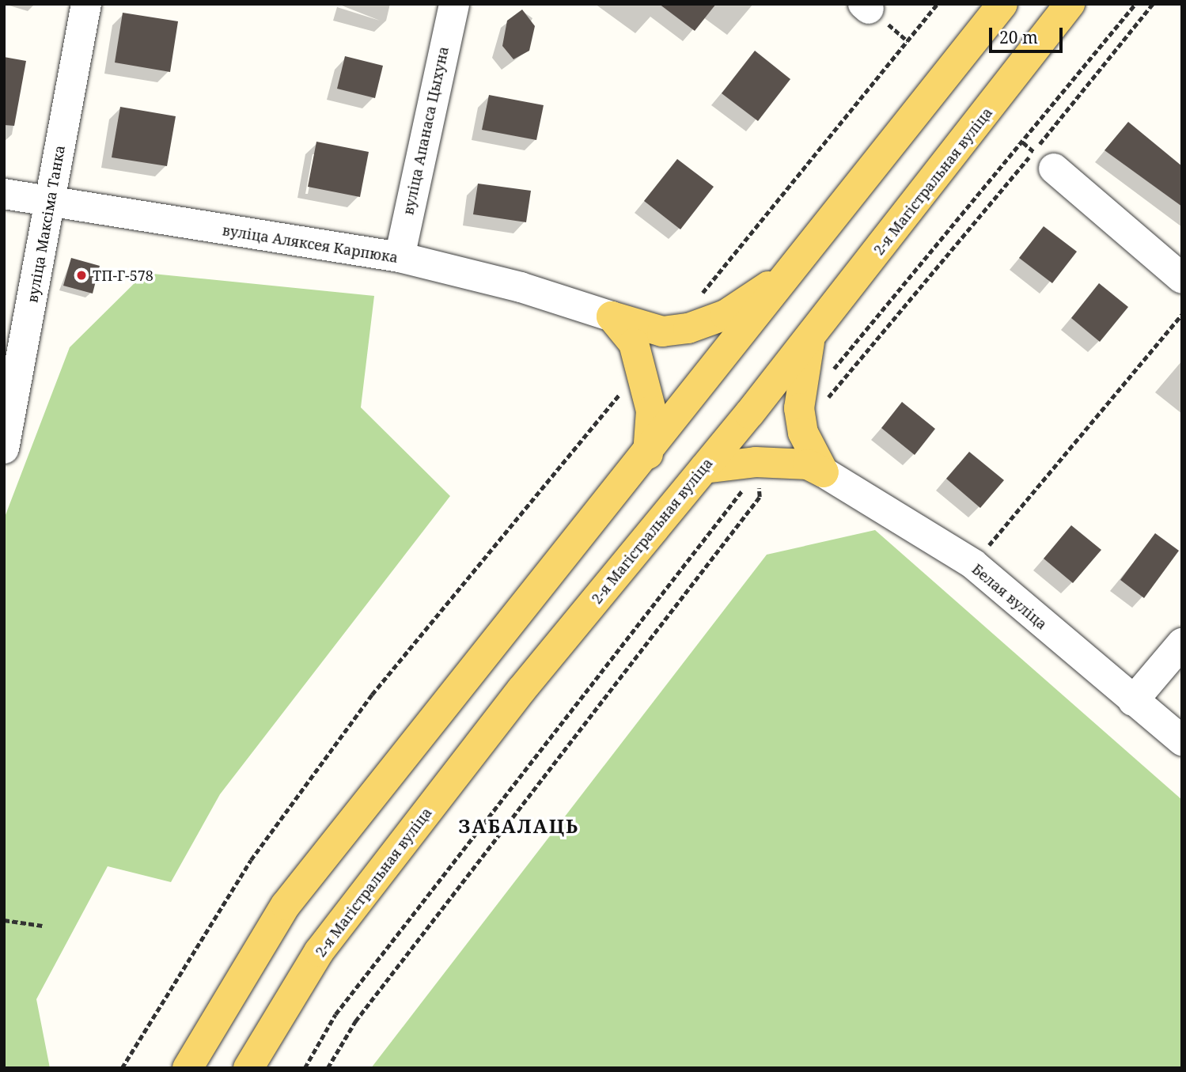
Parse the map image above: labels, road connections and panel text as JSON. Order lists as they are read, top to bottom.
{
  "streets": {
    "main road": ["2-я Магістральная вуліца"],
    "street": [
      "вуліца Апанаса Цыхуна",
      "вуліца Максіма Танка",
      "вуліца Аляксея Карпюка",
      "Белая вуліца"
    ]
  },
  "crossings": [
    ["вуліца Апанаса Цыхуна", "вуліца Аляксея Карпюка"],
    ["вуліца Максіма Танка", "вуліца Аляксея Карпюка"]
  ],
  "districts": ["ЗАБАЛАЦЬ"],
  "places": ["ТП-Г-578"],
  "scale_bar": "20 m"
}
